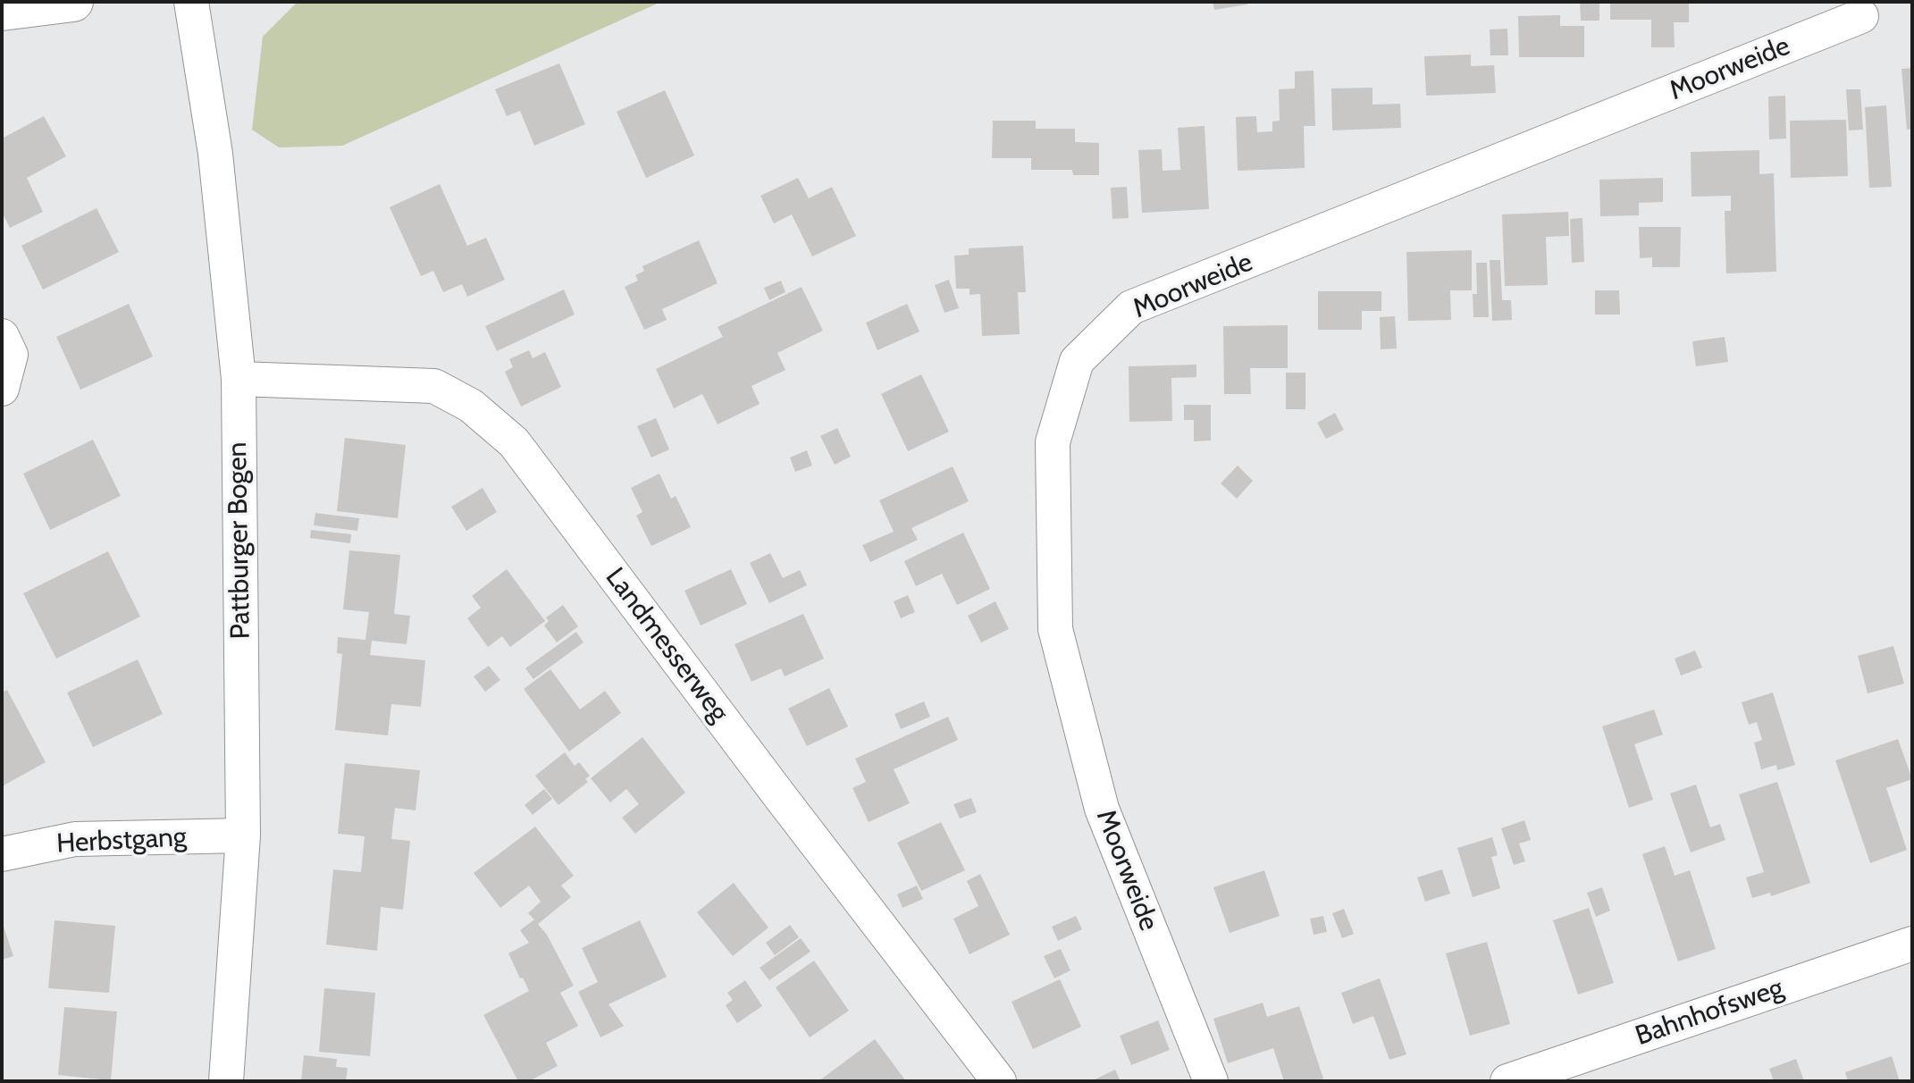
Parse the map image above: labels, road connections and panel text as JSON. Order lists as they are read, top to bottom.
{
  "streets": {
    "street": [
      "Moorweide",
      "Pattburger Bogen",
      "Landmesserweg",
      "Herbstgang",
      "Bahnhofsweg"
    ]
  },
  "crossings": [
    ["Pattburger Bogen", "Landmesserweg"],
    ["Pattburger Bogen", "Herbstgang"]
  ]
}
